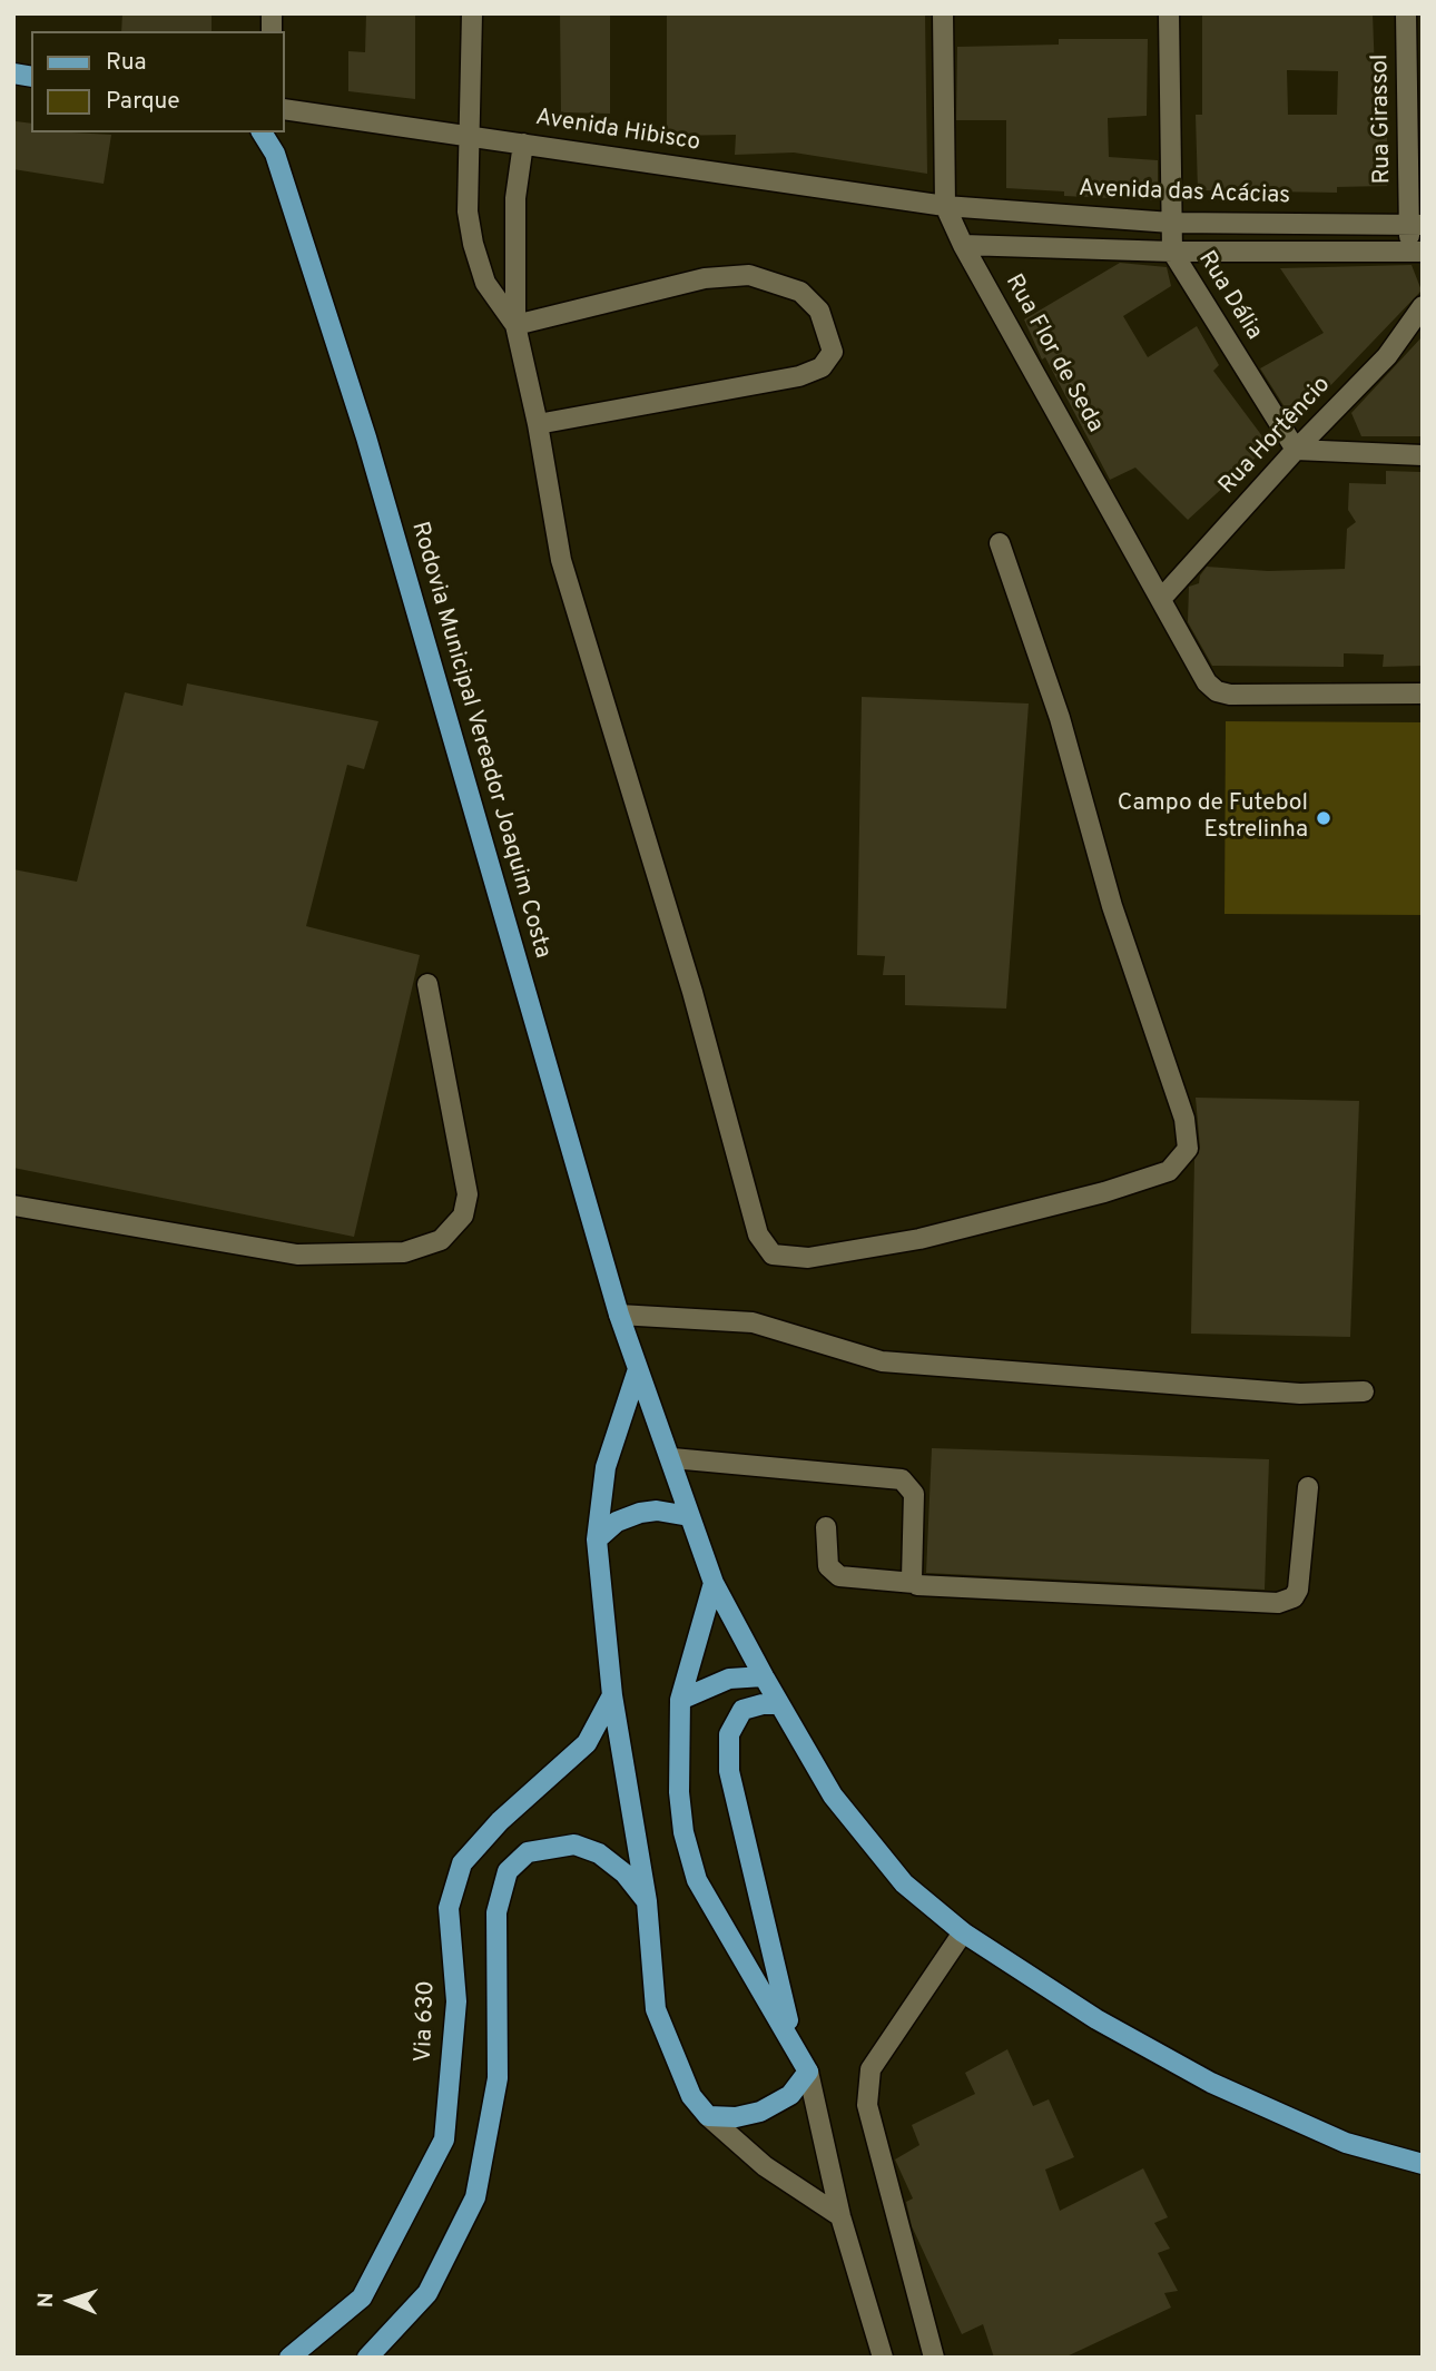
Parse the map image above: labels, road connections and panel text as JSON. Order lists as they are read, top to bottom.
{
  "streets": {
    "main road": ["Rodovia Municipal Vereador Joaquim Costa", "Via 630"],
    "street": [
      "Rua Girassol",
      "Avenida Hibisco",
      "Avenida das Acácias",
      "Rua Dália",
      "Rua Flor de Seda",
      "Rua Hortêncio"
    ]
  },
  "crossings": [
    ["Rua Girassol", "Avenida das Acácias"],
    ["Avenida Hibisco", "Avenida das Acácias"],
    ["Avenida Hibisco", "Rua Flor de Seda"],
    ["Avenida das Acácias", "Rua Dália"],
    ["Avenida das Acácias", "Rua Flor de Seda"],
    ["Rua Dália", "Rua Hortêncio"],
    ["Rua Flor de Seda", "Rua Hortêncio"]
  ],
  "places": ["Campo de Futebol Estrelinha"],
  "legend": ["Rua", "Parque"],
  "north": "left"
}
